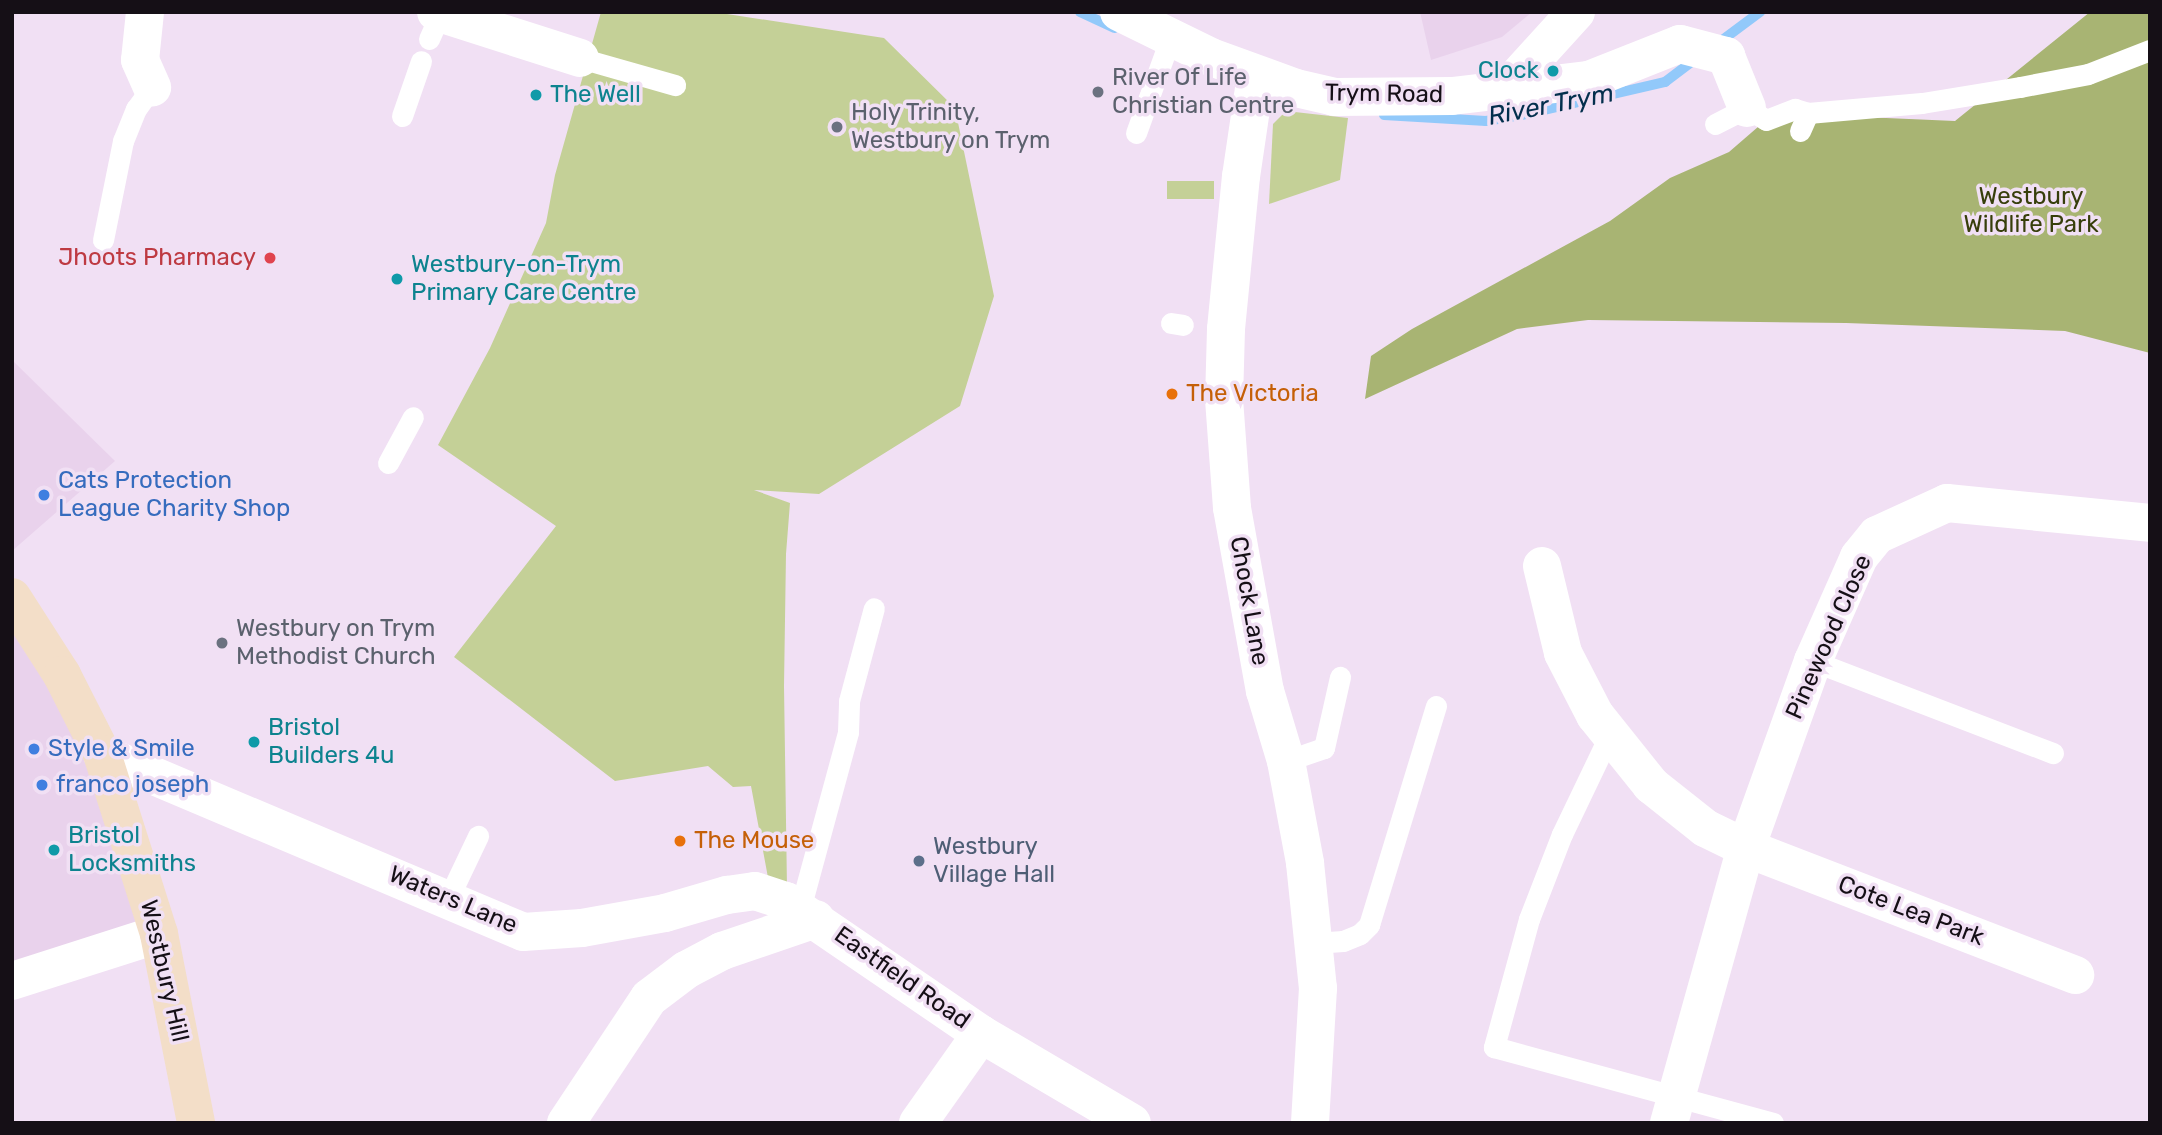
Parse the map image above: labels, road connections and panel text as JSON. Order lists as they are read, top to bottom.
{
  "streets": {
    "main road": ["Westbury Hill"],
    "street": [
      "Trym Road",
      "Chock Lane",
      "Pinewood Close",
      "Waters Lane",
      "Cote Lea Park",
      "Eastfield Road"
    ]
  },
  "crossings": [
    ["Trym Road", "Chock Lane"],
    ["Pinewood Close", "Cote Lea Park"],
    ["Waters Lane", "Westbury Hill"],
    ["Waters Lane", "Eastfield Road"]
  ],
  "water": ["River Trym"],
  "parks": ["Westbury Wildlife Park"],
  "places": [
    "Clock",
    "River Of Life Christian Centre",
    "The Well",
    "Holy Trinity, Westbury on Trym",
    "Jhoots Pharmacy",
    "Westbury-on-Trym Primary Care Centre",
    "The Victoria",
    "Cats Protection League Charity Shop",
    "Westbury on Trym Methodist Church",
    "Bristol Builders 4u",
    "Style & Smile",
    "franco joseph",
    "The Mouse",
    "Bristol Locksmiths",
    "Westbury Village Hall"
  ]
}
